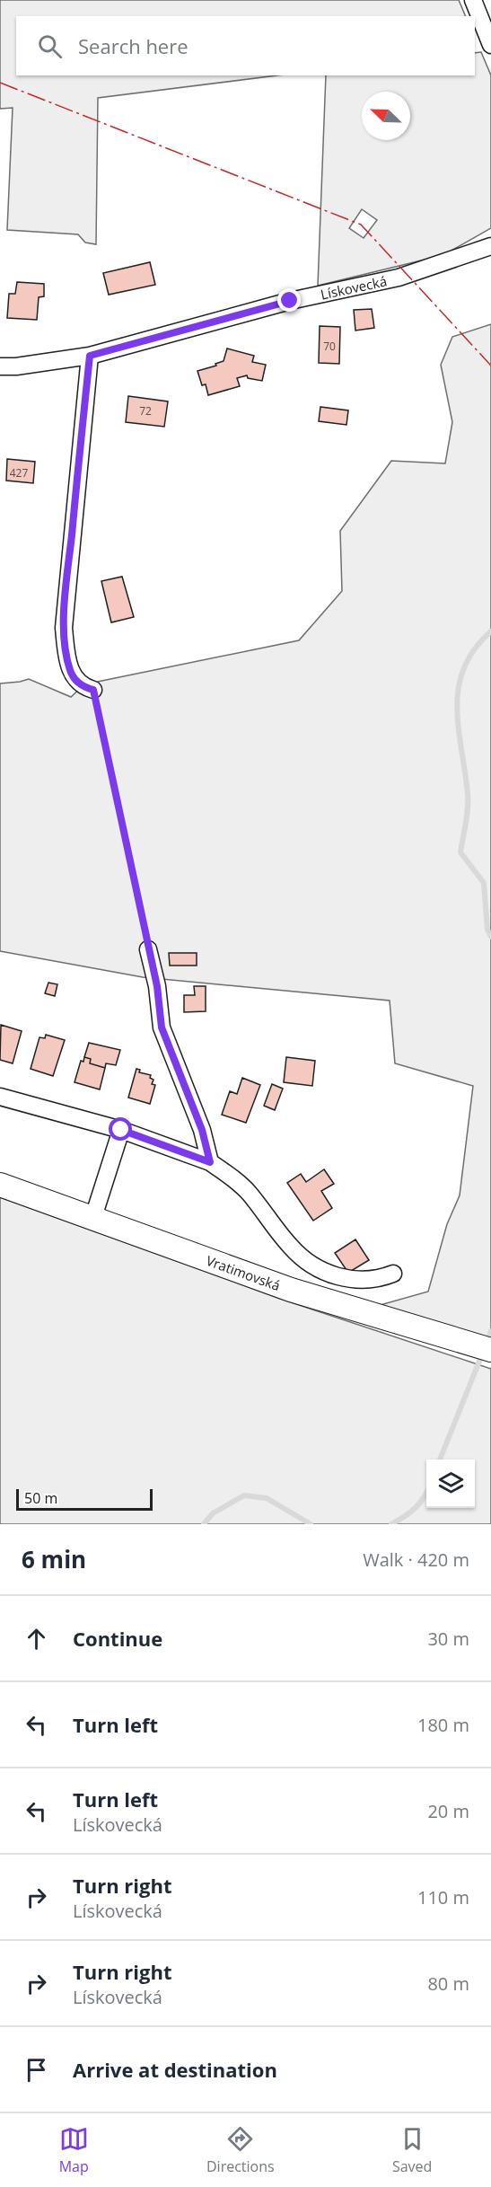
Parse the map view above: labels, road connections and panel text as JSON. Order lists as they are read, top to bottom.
{
  "streets": {
    "main road": ["Vratimovská"],
    "street": ["Lískovecká"]
  },
  "house_numbers": ["70", "72", "427"],
  "scale_bar": "50 m",
  "north": "top left",
  "page": {
    "search": "Search here",
    "scale": "50 m",
    "heading": ["6 min", "Walk · 420 m"],
    "list": [
      ["Continue", "30 m"],
      ["Turn left", "180 m"],
      ["Turn left", "Lískovecká", "20 m"],
      ["Turn right", "Lískovecká", "110 m"],
      ["Turn right", "Lískovecká", "80 m"],
      "Arrive at destination"
    ],
    "nav": ["Map", "Directions", "Saved"]
  }
}
